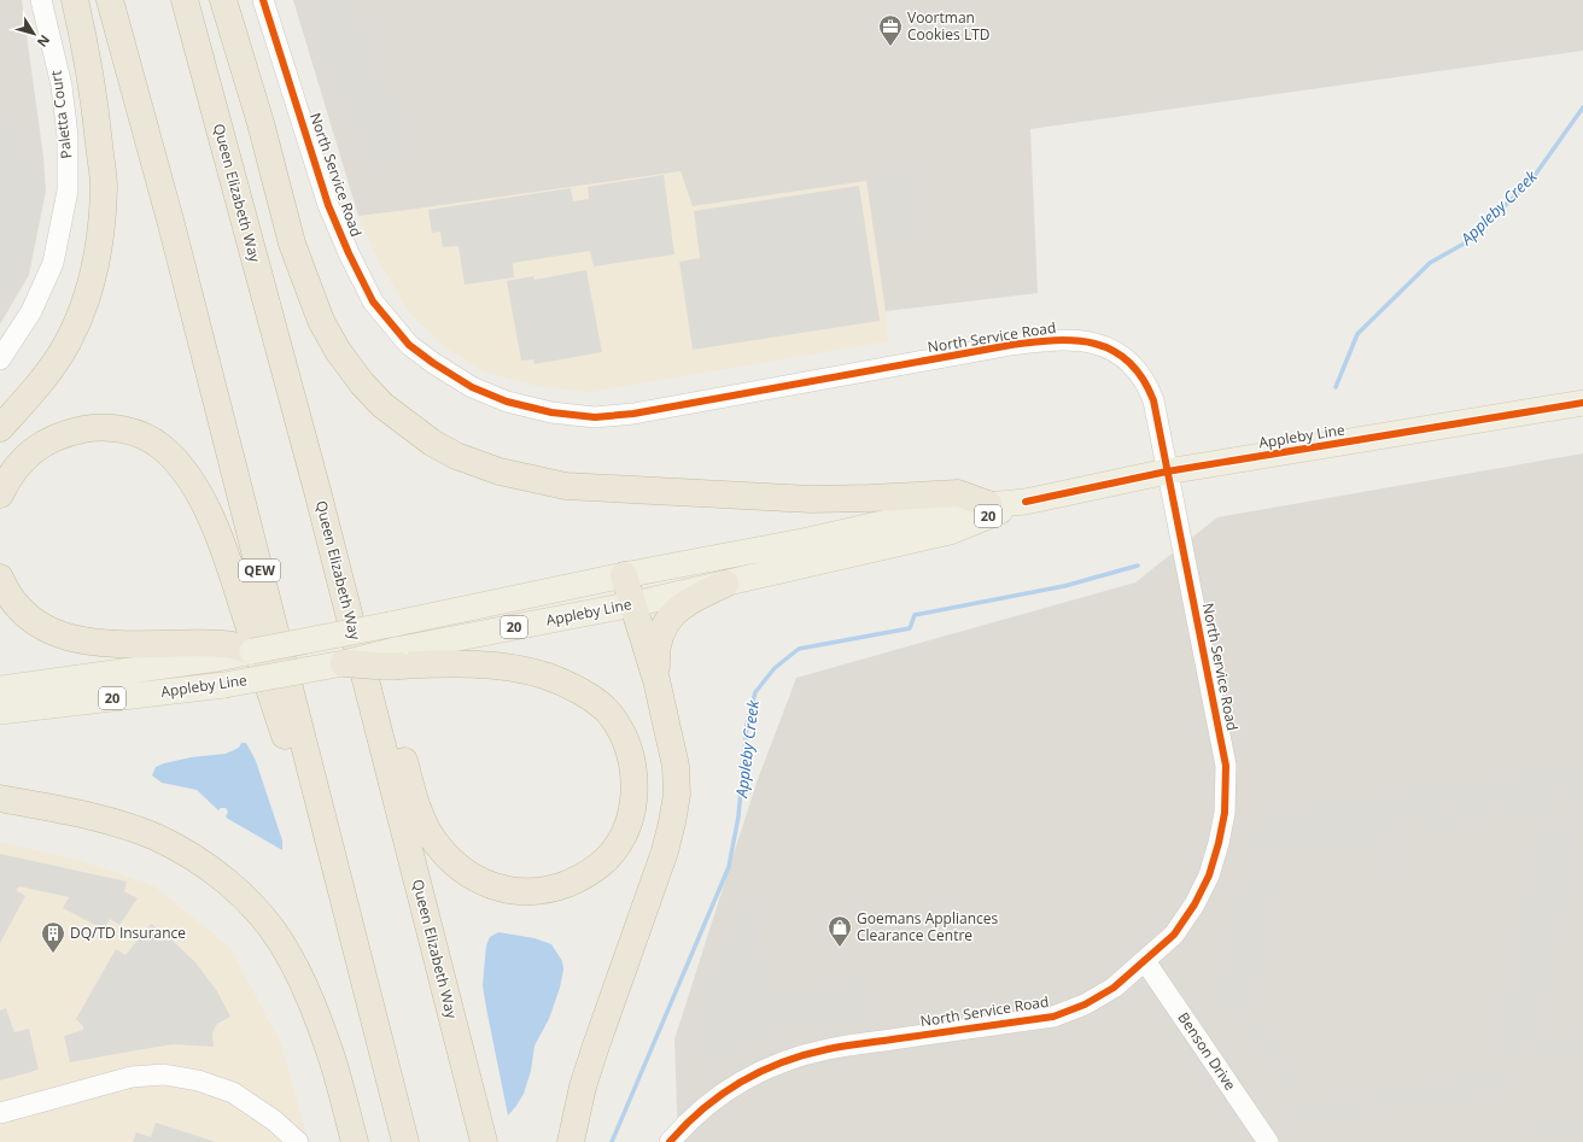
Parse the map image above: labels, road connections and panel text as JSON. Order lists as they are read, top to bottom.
{
  "streets": {
    "highway": ["Queen Elizabeth Way", "QEW"],
    "main road": ["Appleby Line", "20"],
    "street": ["Paletta Court", "North Service Road", "Benson Drive"]
  },
  "crossings": [
    ["North Service Road", "Appleby Line"],
    ["North Service Road", "Benson Drive"]
  ],
  "water": ["Appleby Creek"],
  "places": {
    "office": ["Voortman Cookies LTD"],
    "shop": ["Goemans Appliances Clearance Centre"],
    "building": ["DQ/TD Insurance"]
  },
  "north": "bottom right"
}
